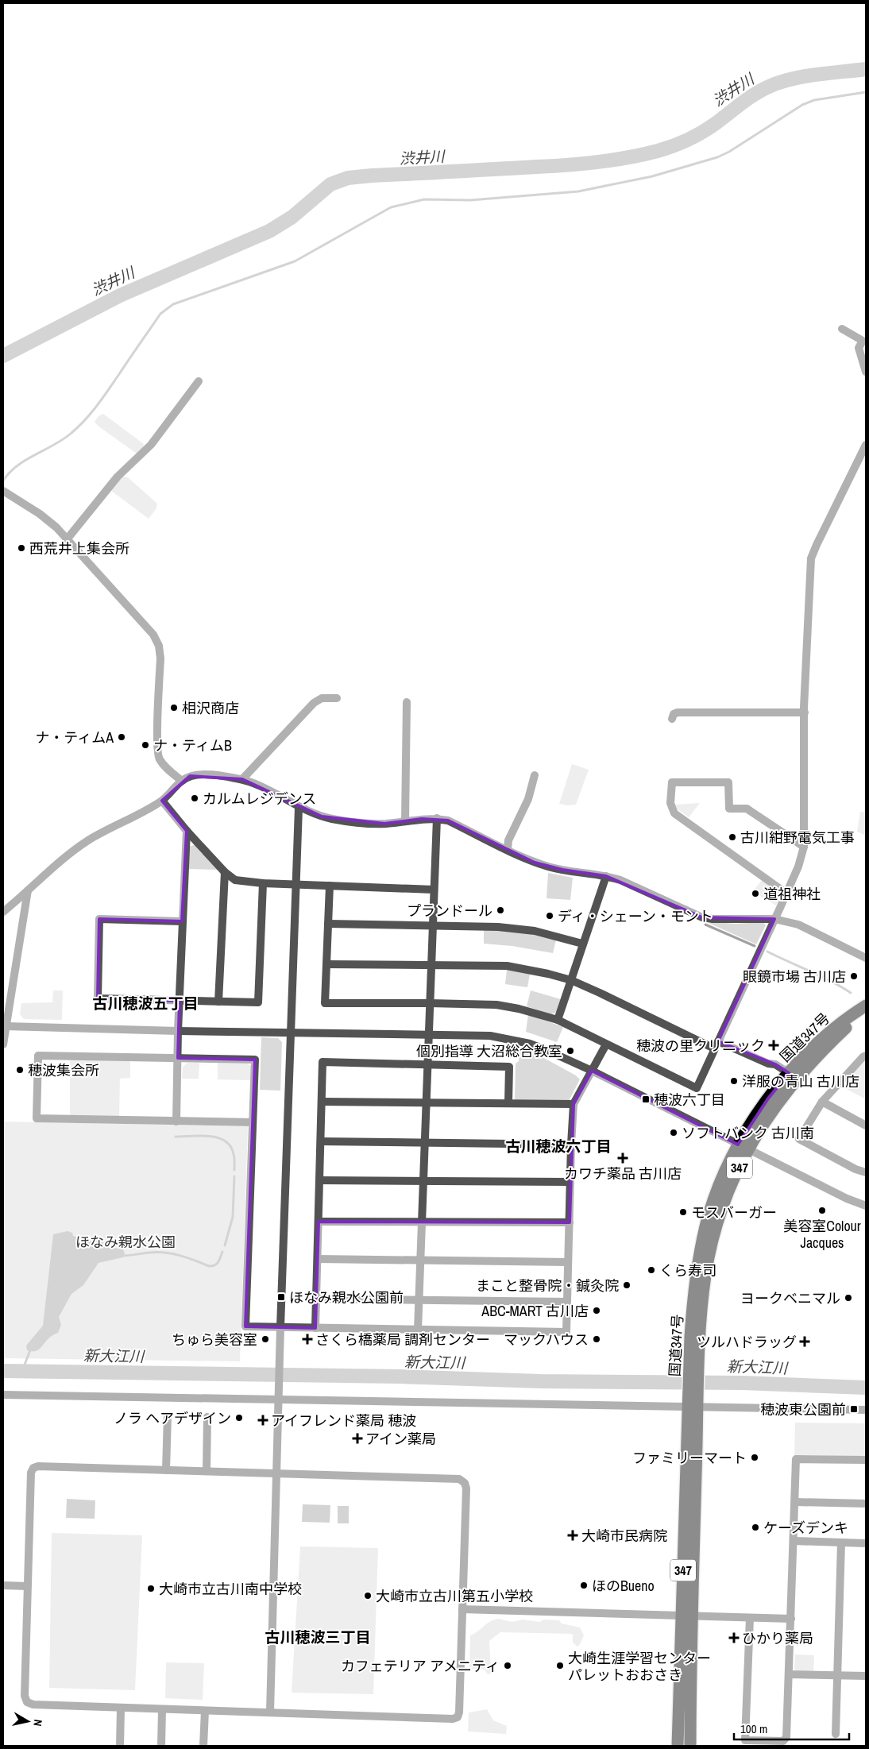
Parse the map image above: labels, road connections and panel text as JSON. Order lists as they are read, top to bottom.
{
  "streets": {
    "highway": ["国道347号", "347"]
  },
  "districts": ["古川穂波五丁目", "古川穂波六丁目", "古川穂波三丁目"],
  "water": ["渋井川", "新大江川"],
  "parks": ["ほなみ親水公園"],
  "places": {
    "other": [
      "西荒井上集会所",
      "相沢商店",
      "ナ・ティムA",
      "ナ・ティムB",
      "カルムレジデンス",
      "古川紺野電気工事",
      "道祖神社",
      "プランドール",
      "ディ・シェーン・モント",
      "眼鏡市場 古川店",
      "個別指導 大沼総合教室",
      "穂波集会所",
      "洋服の青山 古川店",
      "ソフトバンク 古川南",
      "美容室Colour Jacques",
      "モスバーガー",
      "くら寿司",
      "まこと整骨院・鍼灸院",
      "ヨークベニマル",
      "ABC-MART 古川店",
      "ちゅら美容室",
      "マックハウス",
      "ノラ ヘアデザイン",
      "ファミリーマート",
      "ケーズデンキ",
      "ほのBueno",
      "大崎市立古川南中学校",
      "大崎市立古川第五小学校",
      "カフェテリア アメニティ",
      "大崎生涯学習センター パレットおおさき"
    ],
    "health": [
      "穂波の里クリニック",
      "カワチ薬品 古川店",
      "さくら橋薬局 調剤センター",
      "ツルハドラッグ",
      "アイフレンド薬局 穂波",
      "アイン薬局",
      "大崎市民病院",
      "ひかり薬局"
    ],
    "transit": ["穂波六丁目", "ほなみ親水公園前", "穂波東公園前"]
  },
  "scale_bar": "100 m",
  "north": "right"
}
